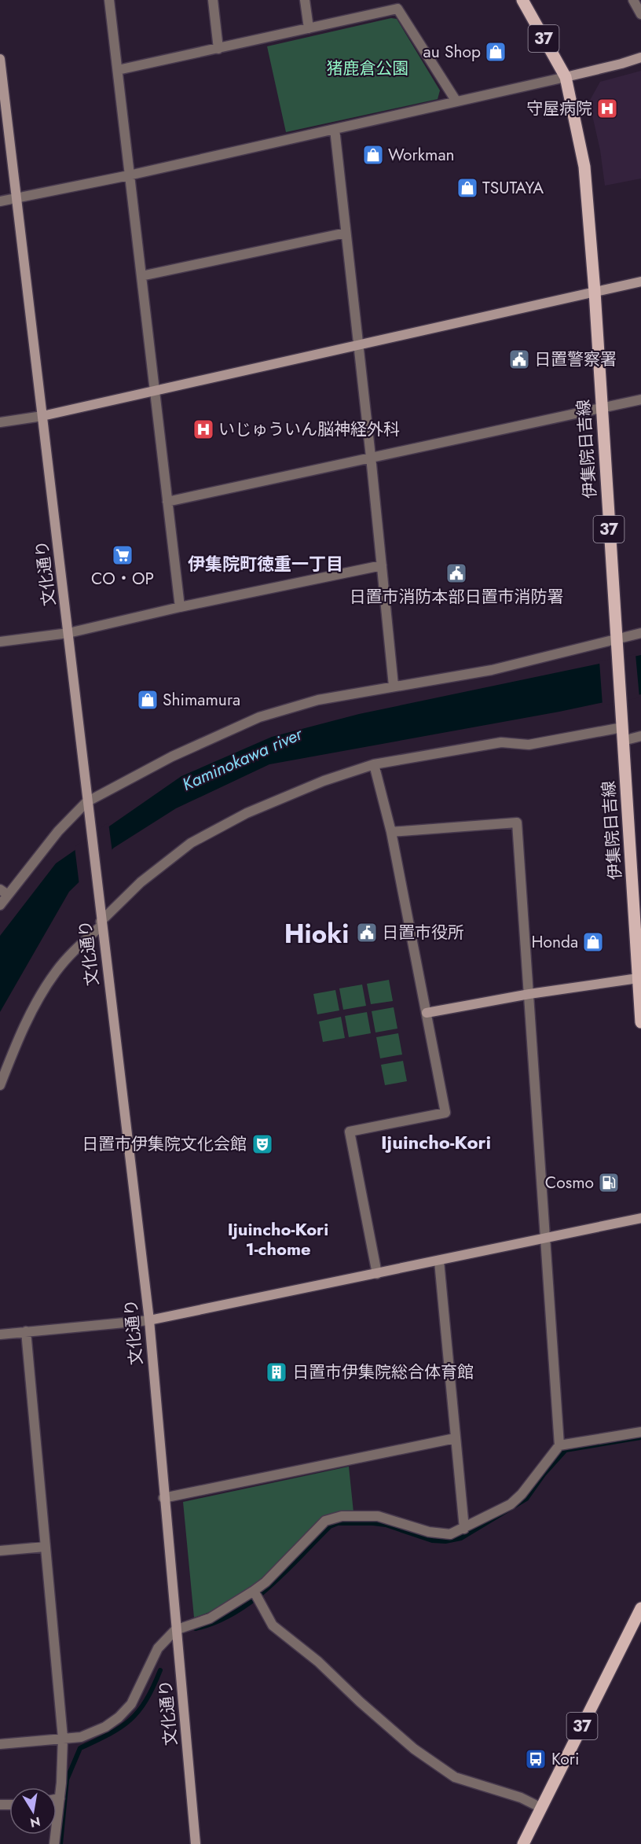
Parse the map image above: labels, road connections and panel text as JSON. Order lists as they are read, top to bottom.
{
  "streets": {
    "main road": ["37", "伊集院日吉線"],
    "street": ["文化通り"]
  },
  "districts": [
    "伊集院町徳重一丁目",
    "Hioki",
    "Ijuincho-Kori",
    "Ijuincho-Kori 1-chome"
  ],
  "water": ["Kaminokawa river"],
  "parks": ["猪鹿倉公園"],
  "places": {
    "shop": [
      "au Shop",
      "Workman",
      "TSUTAYA",
      "Shimamura",
      "Honda"
    ],
    "hospital": ["守屋病院", "いじゅういん脳神経外科"],
    "public building": ["日置警察署", "日置市消防本部日置市消防署", "日置市役所"],
    "supermarket": ["CO・OP"],
    "theatre": ["日置市伊集院文化会館"],
    "fuel station": ["Cosmo"],
    "building": ["日置市伊集院総合体育館"],
    "bus stop": ["Kori"]
  },
  "north": "bottom"
}
